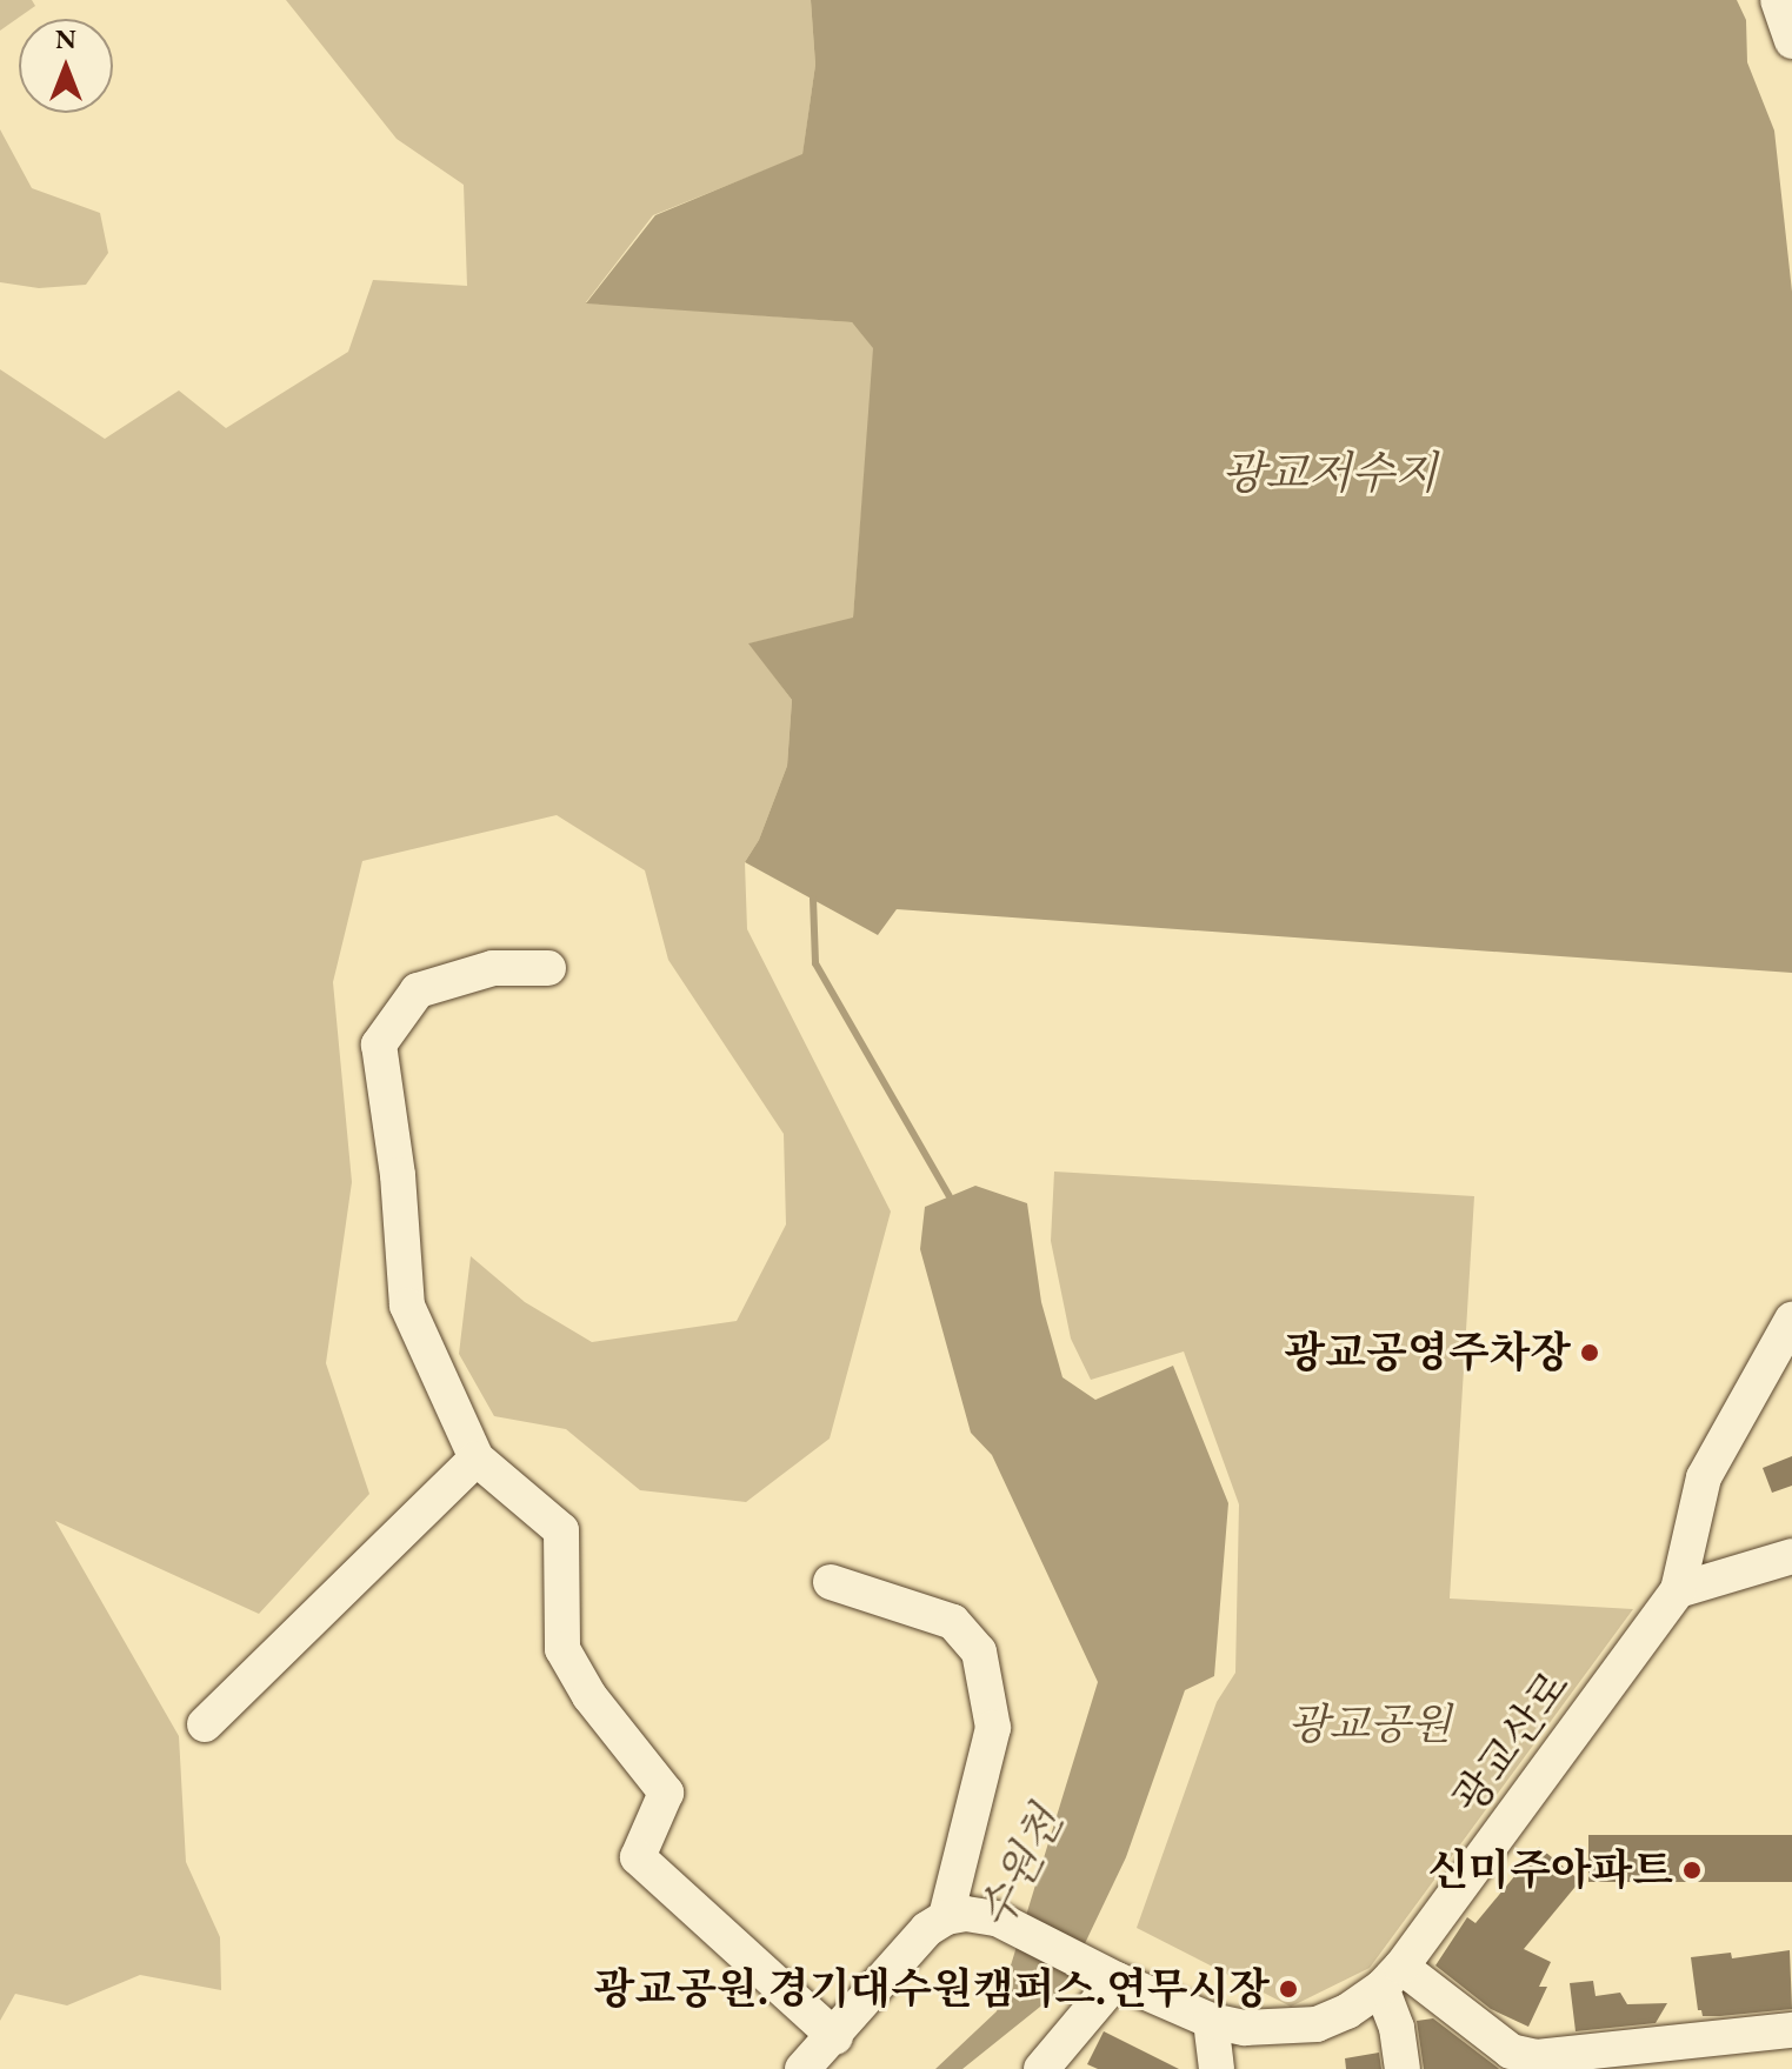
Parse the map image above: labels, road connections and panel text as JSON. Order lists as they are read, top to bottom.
{
  "streets": {
    "street": ["광교산로"]
  },
  "water": ["광교저수지", "수원천"],
  "parks": ["광교공원"],
  "places": ["광교공영주차장", "신미주아파트", "광교공원.경기대수원캠퍼스.연무시장"],
  "north": "top"
}
